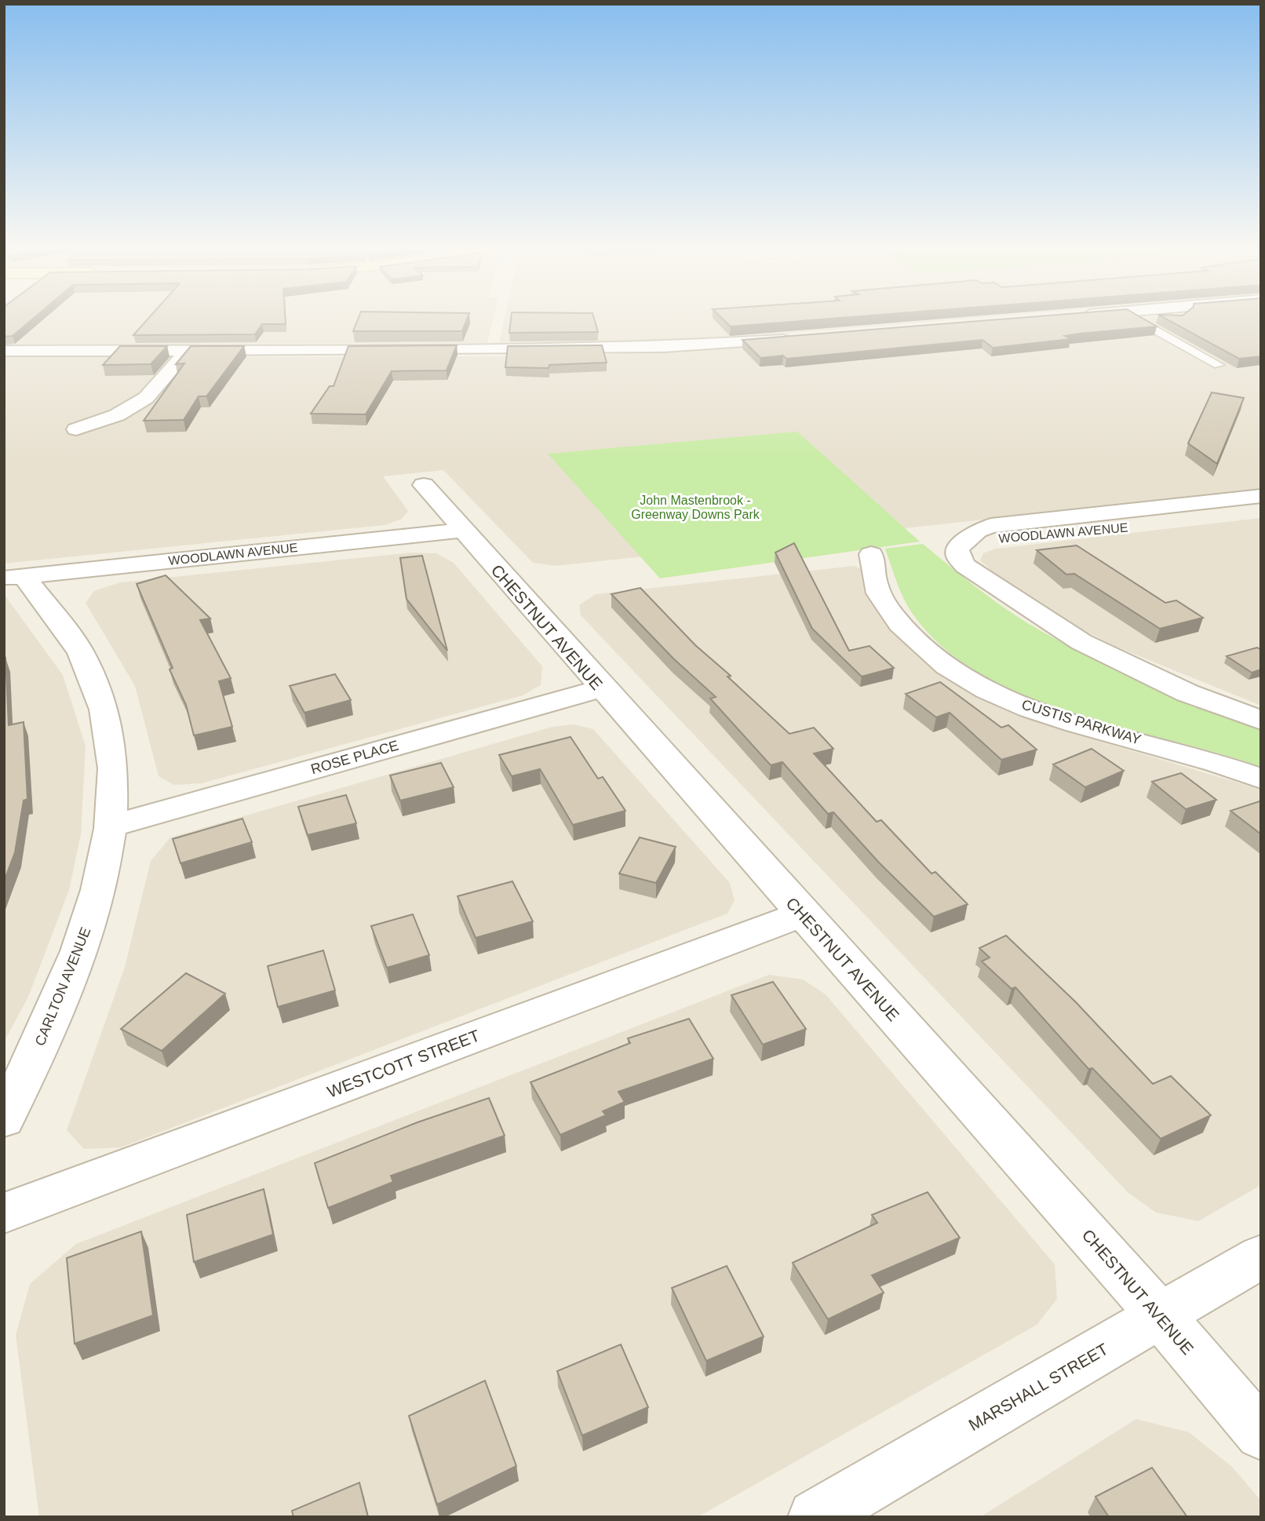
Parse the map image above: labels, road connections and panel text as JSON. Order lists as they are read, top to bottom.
{
  "streets": {
    "street": [
      "WOODLAWN AVENUE",
      "CHESTNUT AVENUE",
      "CUSTIS PARKWAY",
      "ROSE PLACE",
      "CARLTON AVENUE",
      "WESTCOTT STREET",
      "MARSHALL STREET"
    ]
  },
  "crossings": [
    ["WOODLAWN AVENUE", "CHESTNUT AVENUE"],
    ["WOODLAWN AVENUE", "CARLTON AVENUE"],
    ["CHESTNUT AVENUE", "ROSE PLACE"],
    ["CHESTNUT AVENUE", "WESTCOTT STREET"],
    ["CHESTNUT AVENUE", "MARSHALL STREET"],
    ["ROSE PLACE", "CARLTON AVENUE"]
  ],
  "parks": ["John Mastenbrook - Greenway Downs Park"]
}
